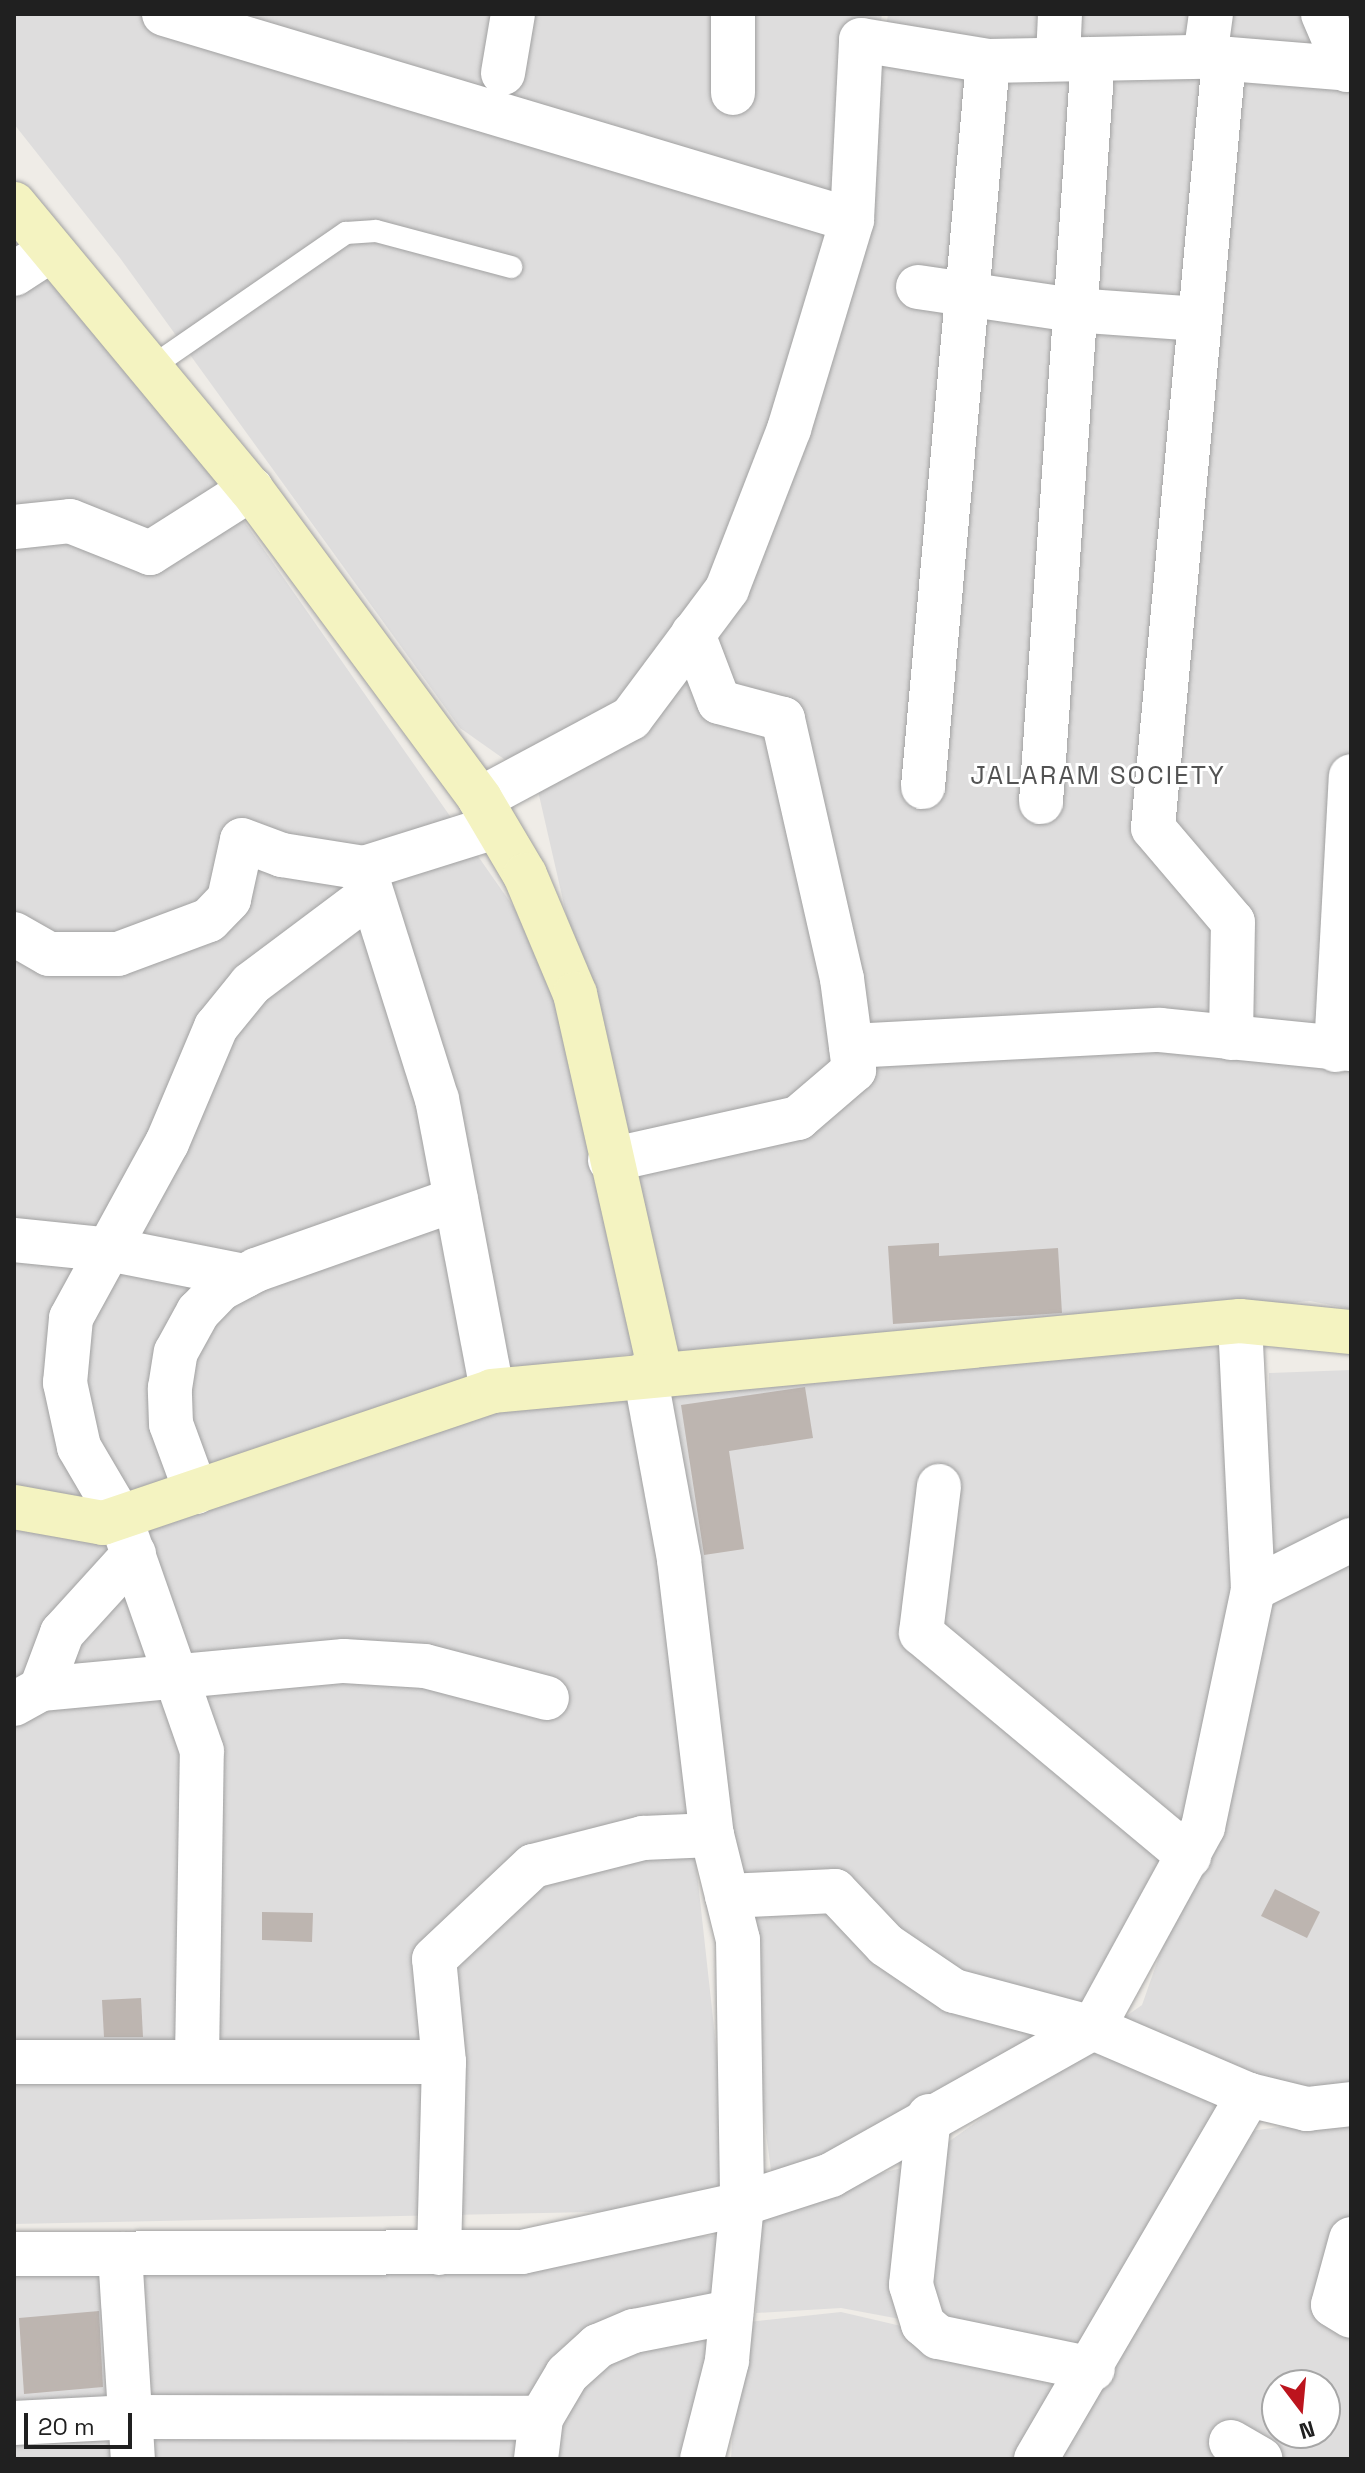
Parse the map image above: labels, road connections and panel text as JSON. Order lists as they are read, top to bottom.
{
  "districts": ["JALARAM SOCIETY"],
  "scale_bar": "20 m",
  "north": "bottom"
}
